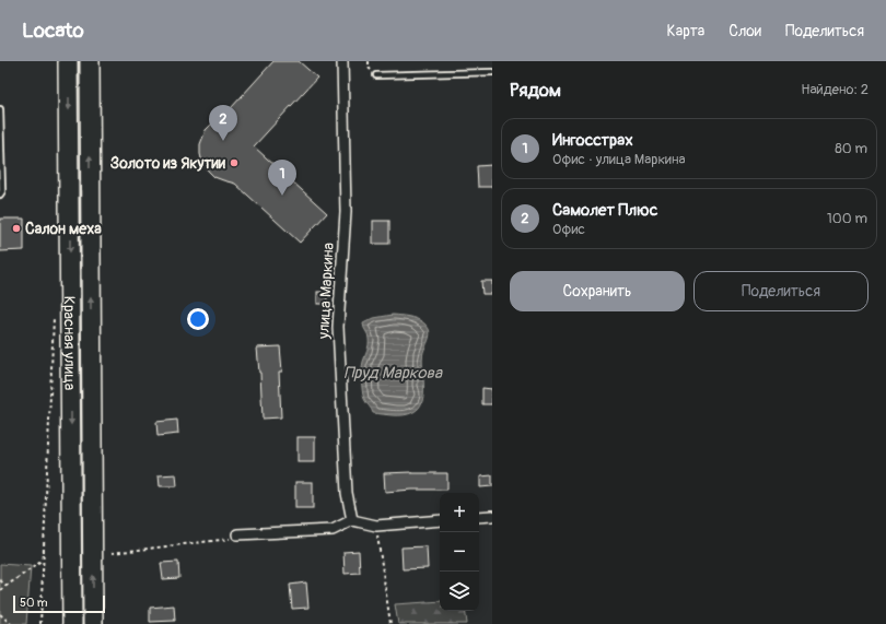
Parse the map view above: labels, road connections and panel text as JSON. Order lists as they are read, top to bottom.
{
  "streets": {
    "highway": ["Красная улица"],
    "street": ["улица Маркина"]
  },
  "water": ["Пруд Маркова"],
  "places": ["Золото из Якутии", "Салон меха"],
  "scale_bar": "50 m",
  "page": {
    "header": "Locato",
    "nav": ["Карта", "Слои", "Поделиться"],
    "heading": ["Рядом", "Найдено: 2"],
    "pins": ["2", "1"],
    "list": [
      {
        "mark": "1",
        "name": "Ингосстрах",
        "note": "Офис · улица Маркина",
        "value": "80 m"
      },
      {
        "mark": "2",
        "name": "Самолет Плюс",
        "note": "Офис",
        "value": "100 m"
      }
    ],
    "buttons": ["Сохранить", "Поделиться"],
    "map_buttons": ["+", "−"],
    "scale": "50 m"
  }
}
